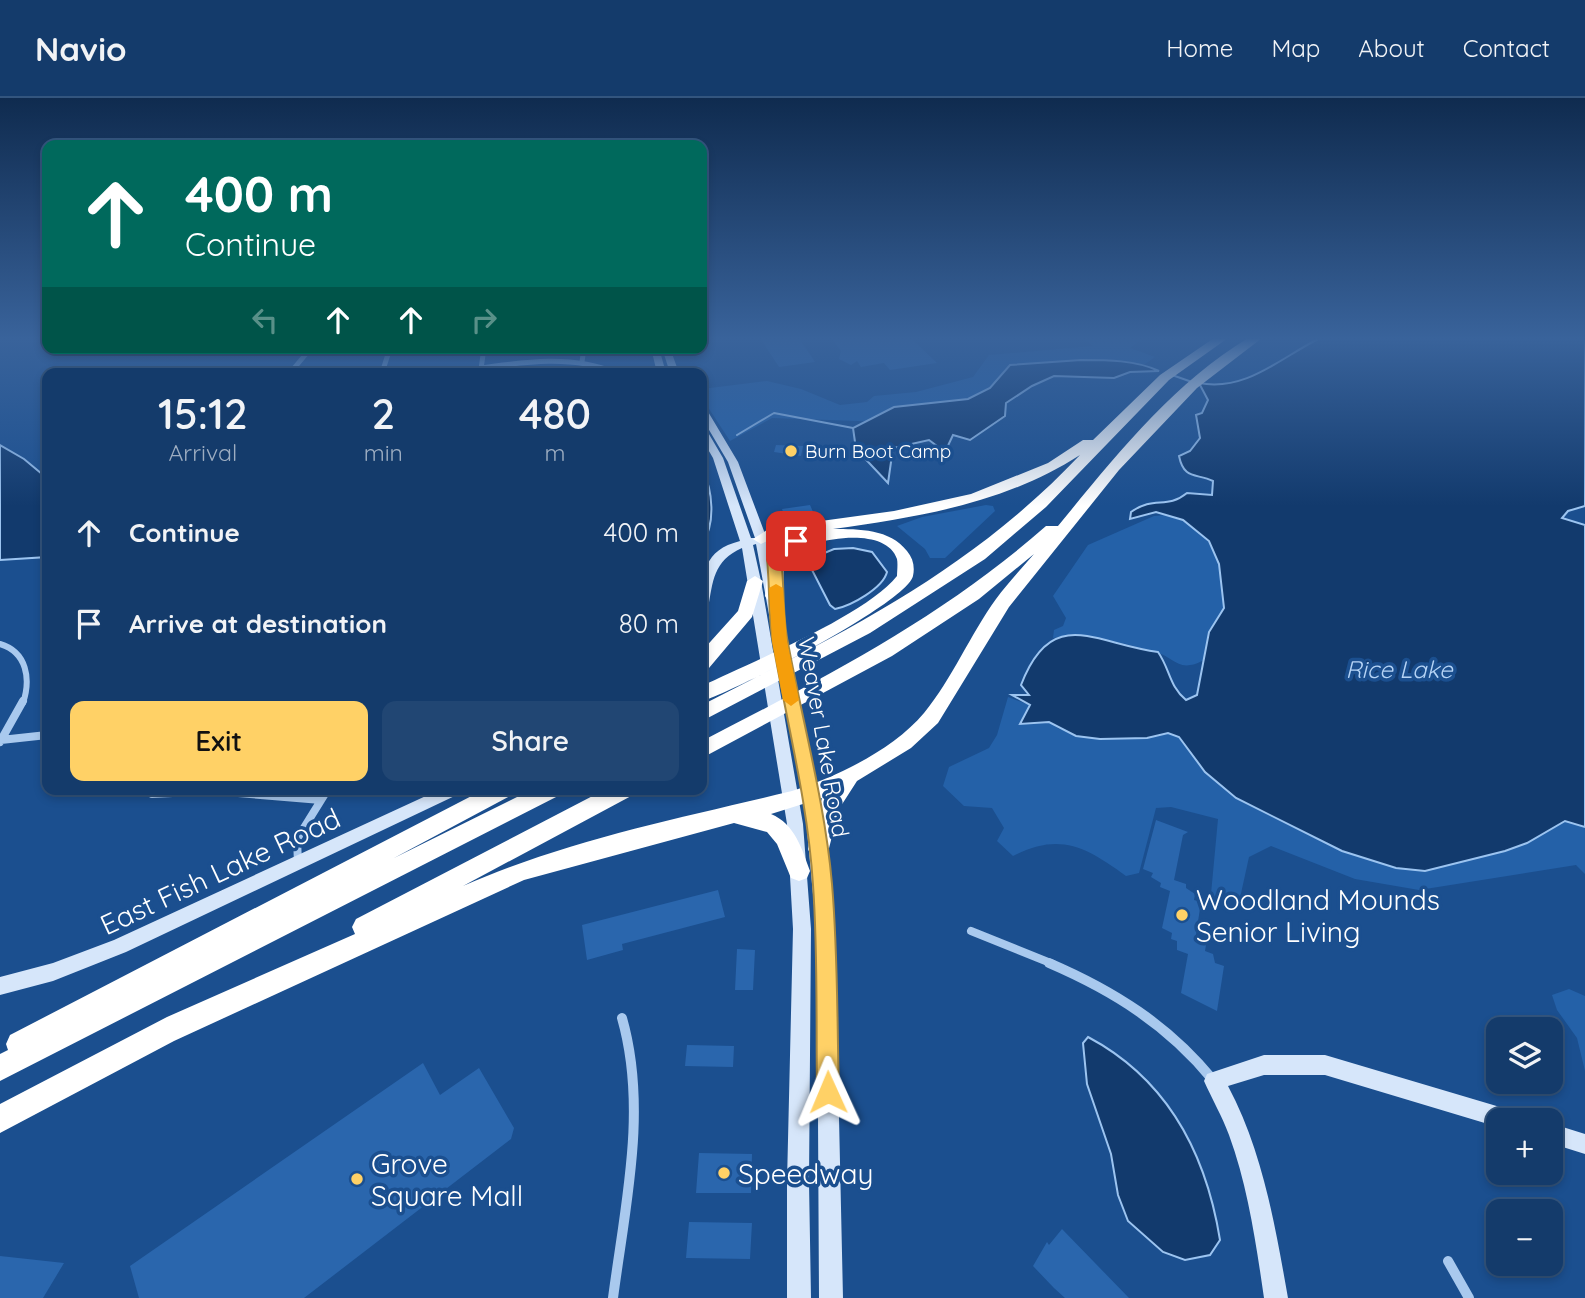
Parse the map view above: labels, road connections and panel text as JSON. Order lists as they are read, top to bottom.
{
  "streets": {
    "main road": ["Weaver Lake Road", "East Fish Lake Road"]
  },
  "water": ["Rice Lake"],
  "places": [
    "Burn Boot Camp",
    "Woodland Mounds Senior Living",
    "Speedway",
    "Grove Square Mall"
  ],
  "page": {
    "header": "Navio",
    "nav": [
      "Home",
      "Map",
      "About",
      "Contact"
    ],
    "turn": ["400 m", "Continue"],
    "eta": [
      "15:12",
      "Arrival",
      "2",
      "min",
      "480",
      "m"
    ],
    "list": [
      {
        "name": "Continue",
        "value": "400 m"
      },
      {
        "name": "Arrive at destination",
        "value": "80 m"
      }
    ],
    "buttons": ["Exit", "Share"],
    "map_buttons": ["+", "−"]
  }
}
